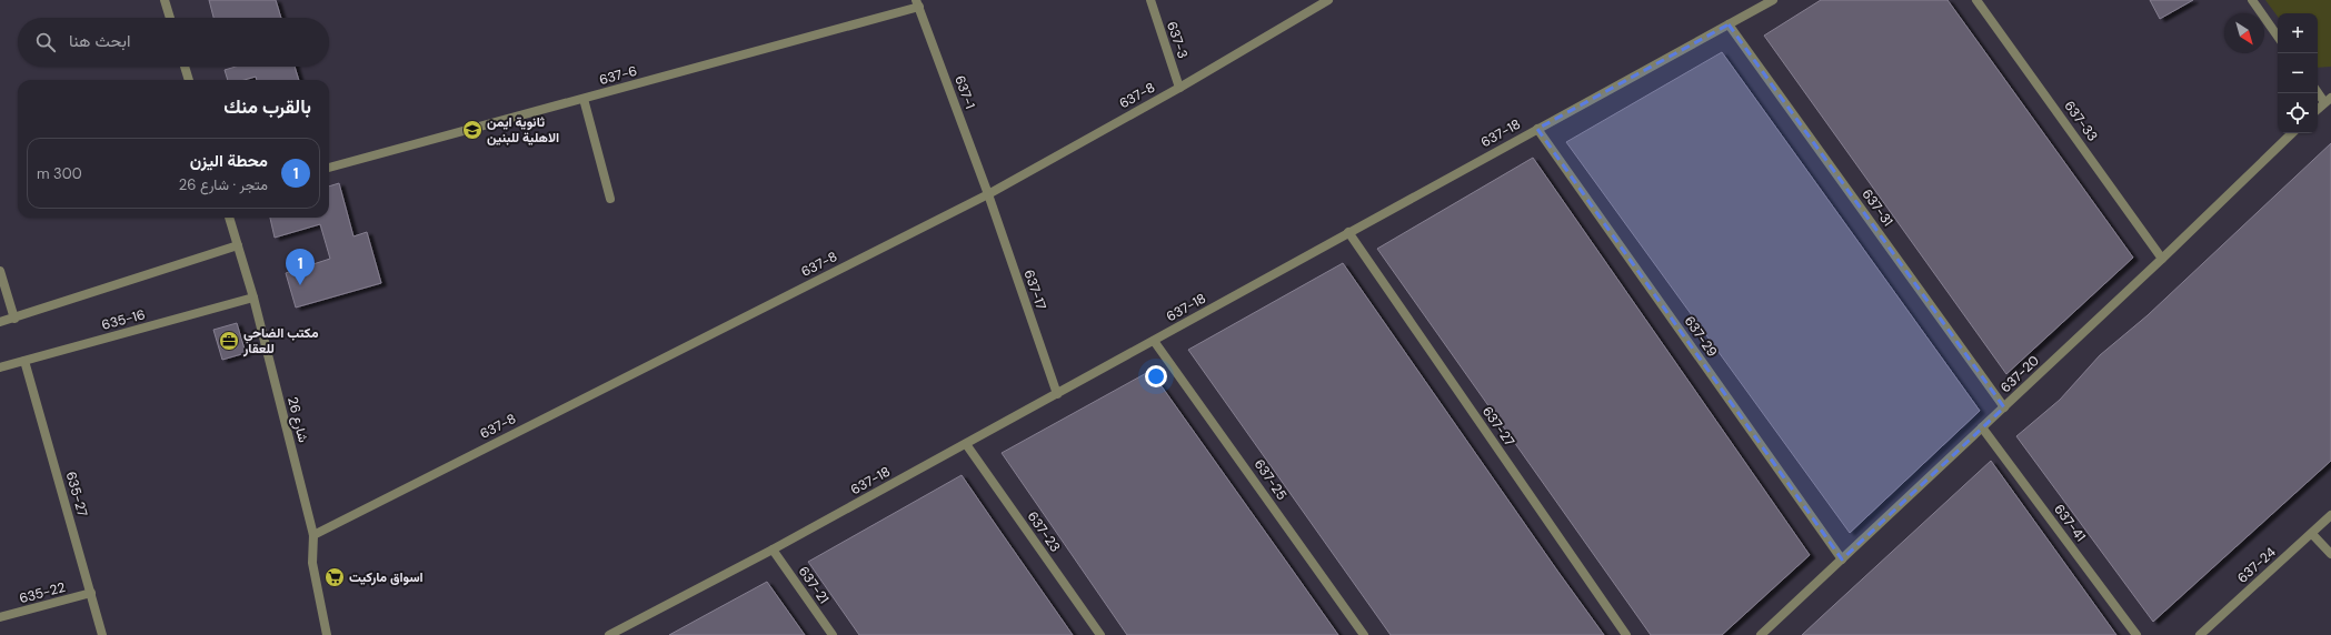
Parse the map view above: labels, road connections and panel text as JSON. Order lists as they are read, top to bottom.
{
  "streets": {
    "street": [
      "637-3",
      "637-6",
      "637-1",
      "637-8",
      "637-33",
      "637-18",
      "637-31",
      "637-17",
      "635-16",
      "637-29",
      "637-20",
      "شارع 26",
      "637-27",
      "637-25",
      "635-27",
      "637-41",
      "637-23",
      "637-24",
      "637-21",
      "635-22"
    ]
  },
  "crossings": [
    ["637-3", "637-8"],
    ["637-6", "637-1"],
    ["637-1", "637-8"],
    ["637-1", "637-17"],
    ["637-8", "637-17"],
    ["637-8", "شارع 26"],
    ["637-33", "637-20"],
    ["637-18", "637-31"],
    ["637-18", "637-17"],
    ["637-18", "637-29"],
    ["637-18", "637-27"],
    ["637-18", "637-25"],
    ["637-18", "637-23"],
    ["637-18", "637-21"],
    ["637-31", "637-20"],
    ["635-16", "شارع 26"],
    ["635-16", "635-27"],
    ["637-29", "637-20"],
    ["637-20", "637-41"],
    ["635-27", "635-22"]
  ],
  "places": {
    "school or university": ["ثانوية ايمن الاهلية للبنين"],
    "office": ["مكتب الضاحي للعقار"],
    "supermarket": ["اسواق ماركيت"]
  },
  "north": "bottom right",
  "page": {
    "map_buttons": ["+", "−"],
    "search": "ابحث هنا",
    "heading": "بالقرب منك",
    "list": [
      {
        "mark": "1",
        "name": "محطة اليزن",
        "note": "متجر · شارع 26",
        "value": "300 m"
      }
    ],
    "pins": "1"
  }
}
